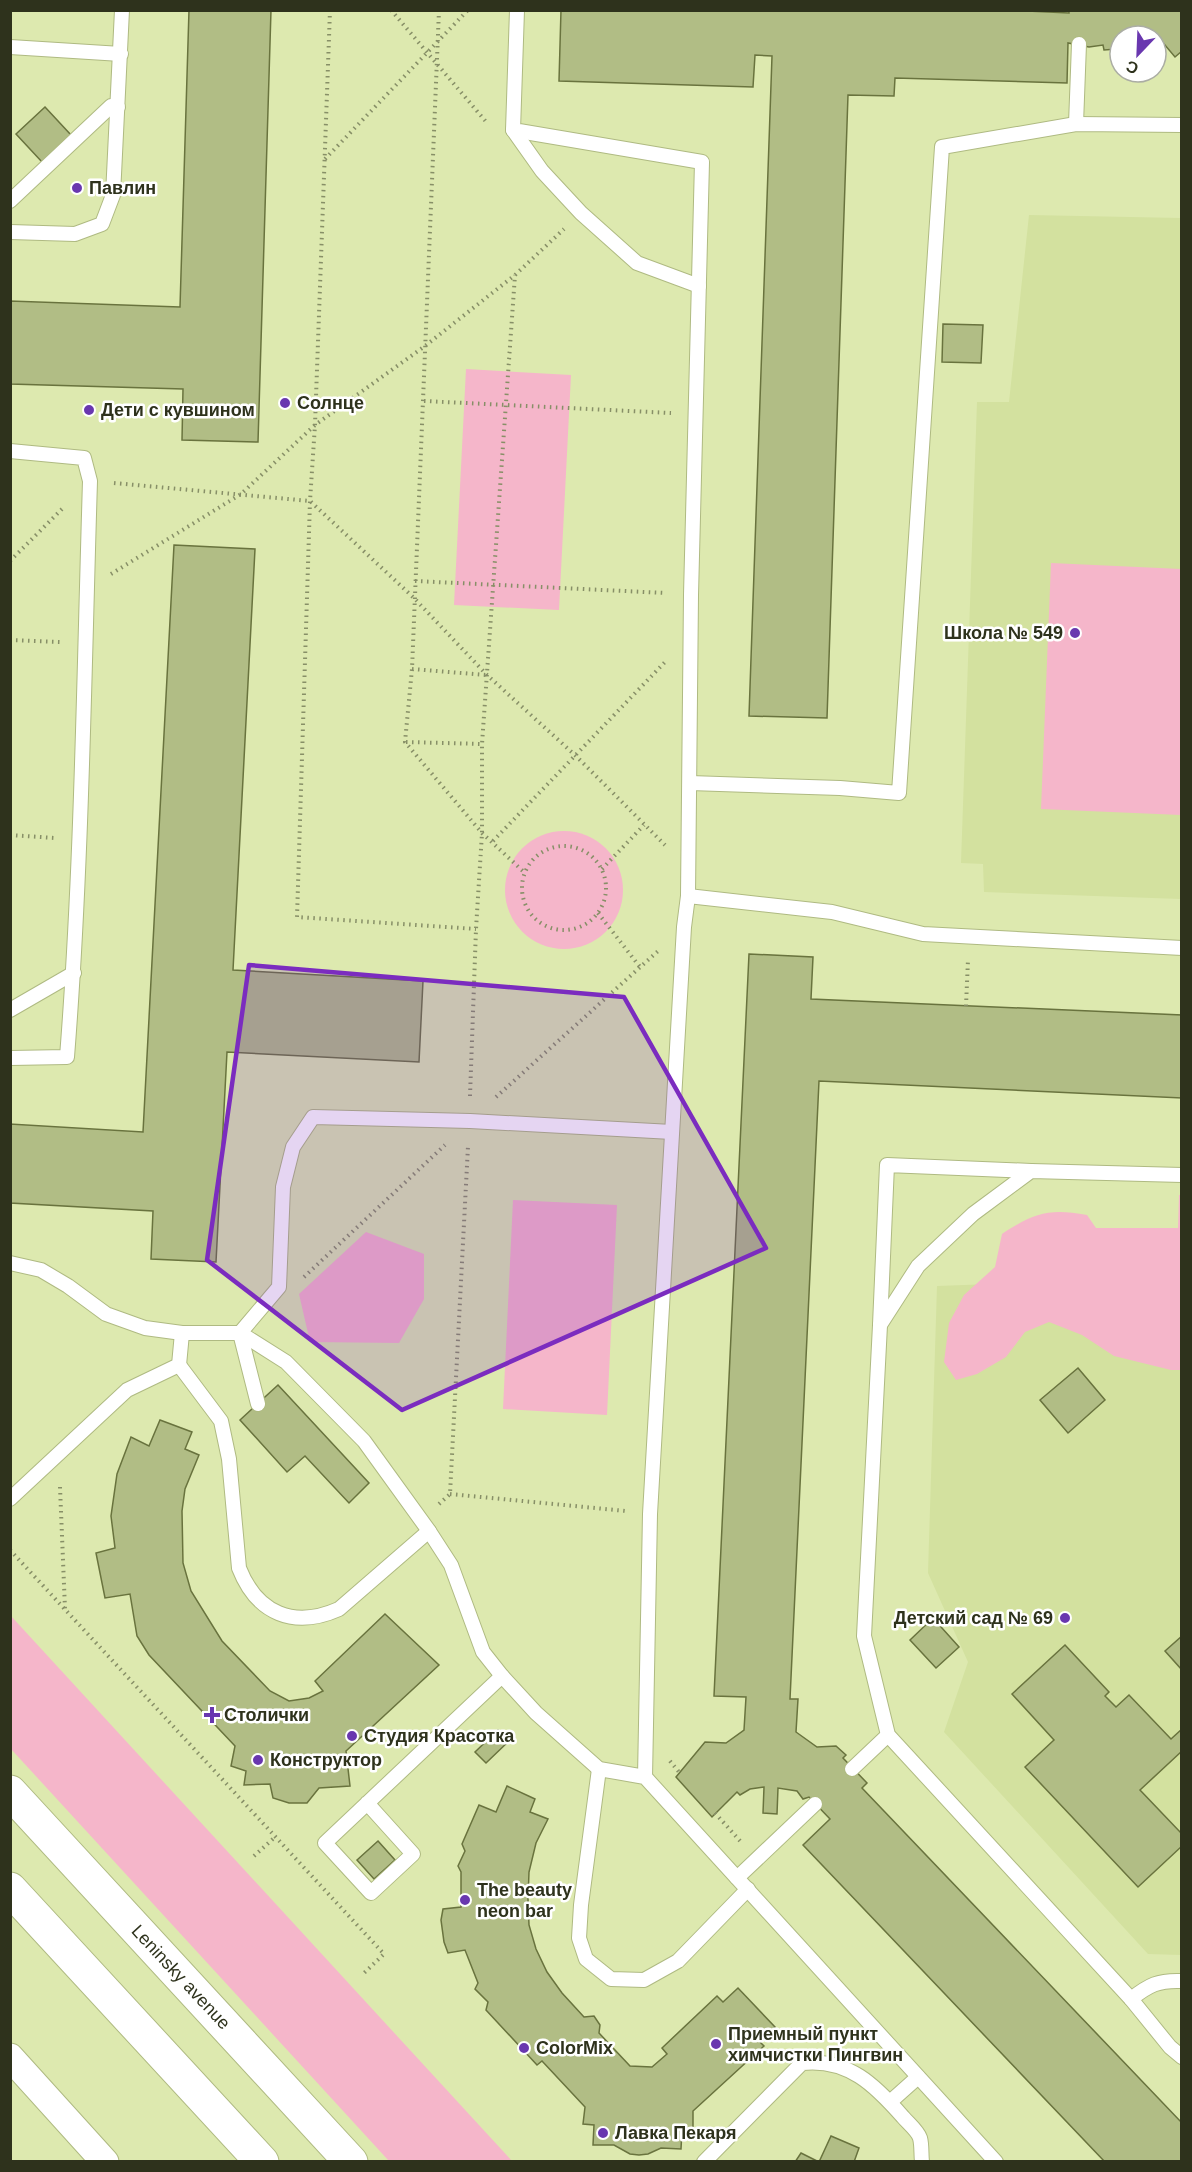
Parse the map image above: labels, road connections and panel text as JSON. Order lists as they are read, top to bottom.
{
  "streets": {
    "main road": ["Leninsky avenue"]
  },
  "places": {
    "other": [
      "Павлин",
      "Солнце",
      "Дети с кувшином",
      "Школа № 549",
      "Детский сад № 69",
      "Студия Красотка",
      "Конструктор",
      "The beauty neon bar",
      "Приемный пункт химчистки Пингвин",
      "ColorMix",
      "Лавка Пекаря"
    ],
    "health": ["Столички"]
  },
  "north": "bottom left"
}
